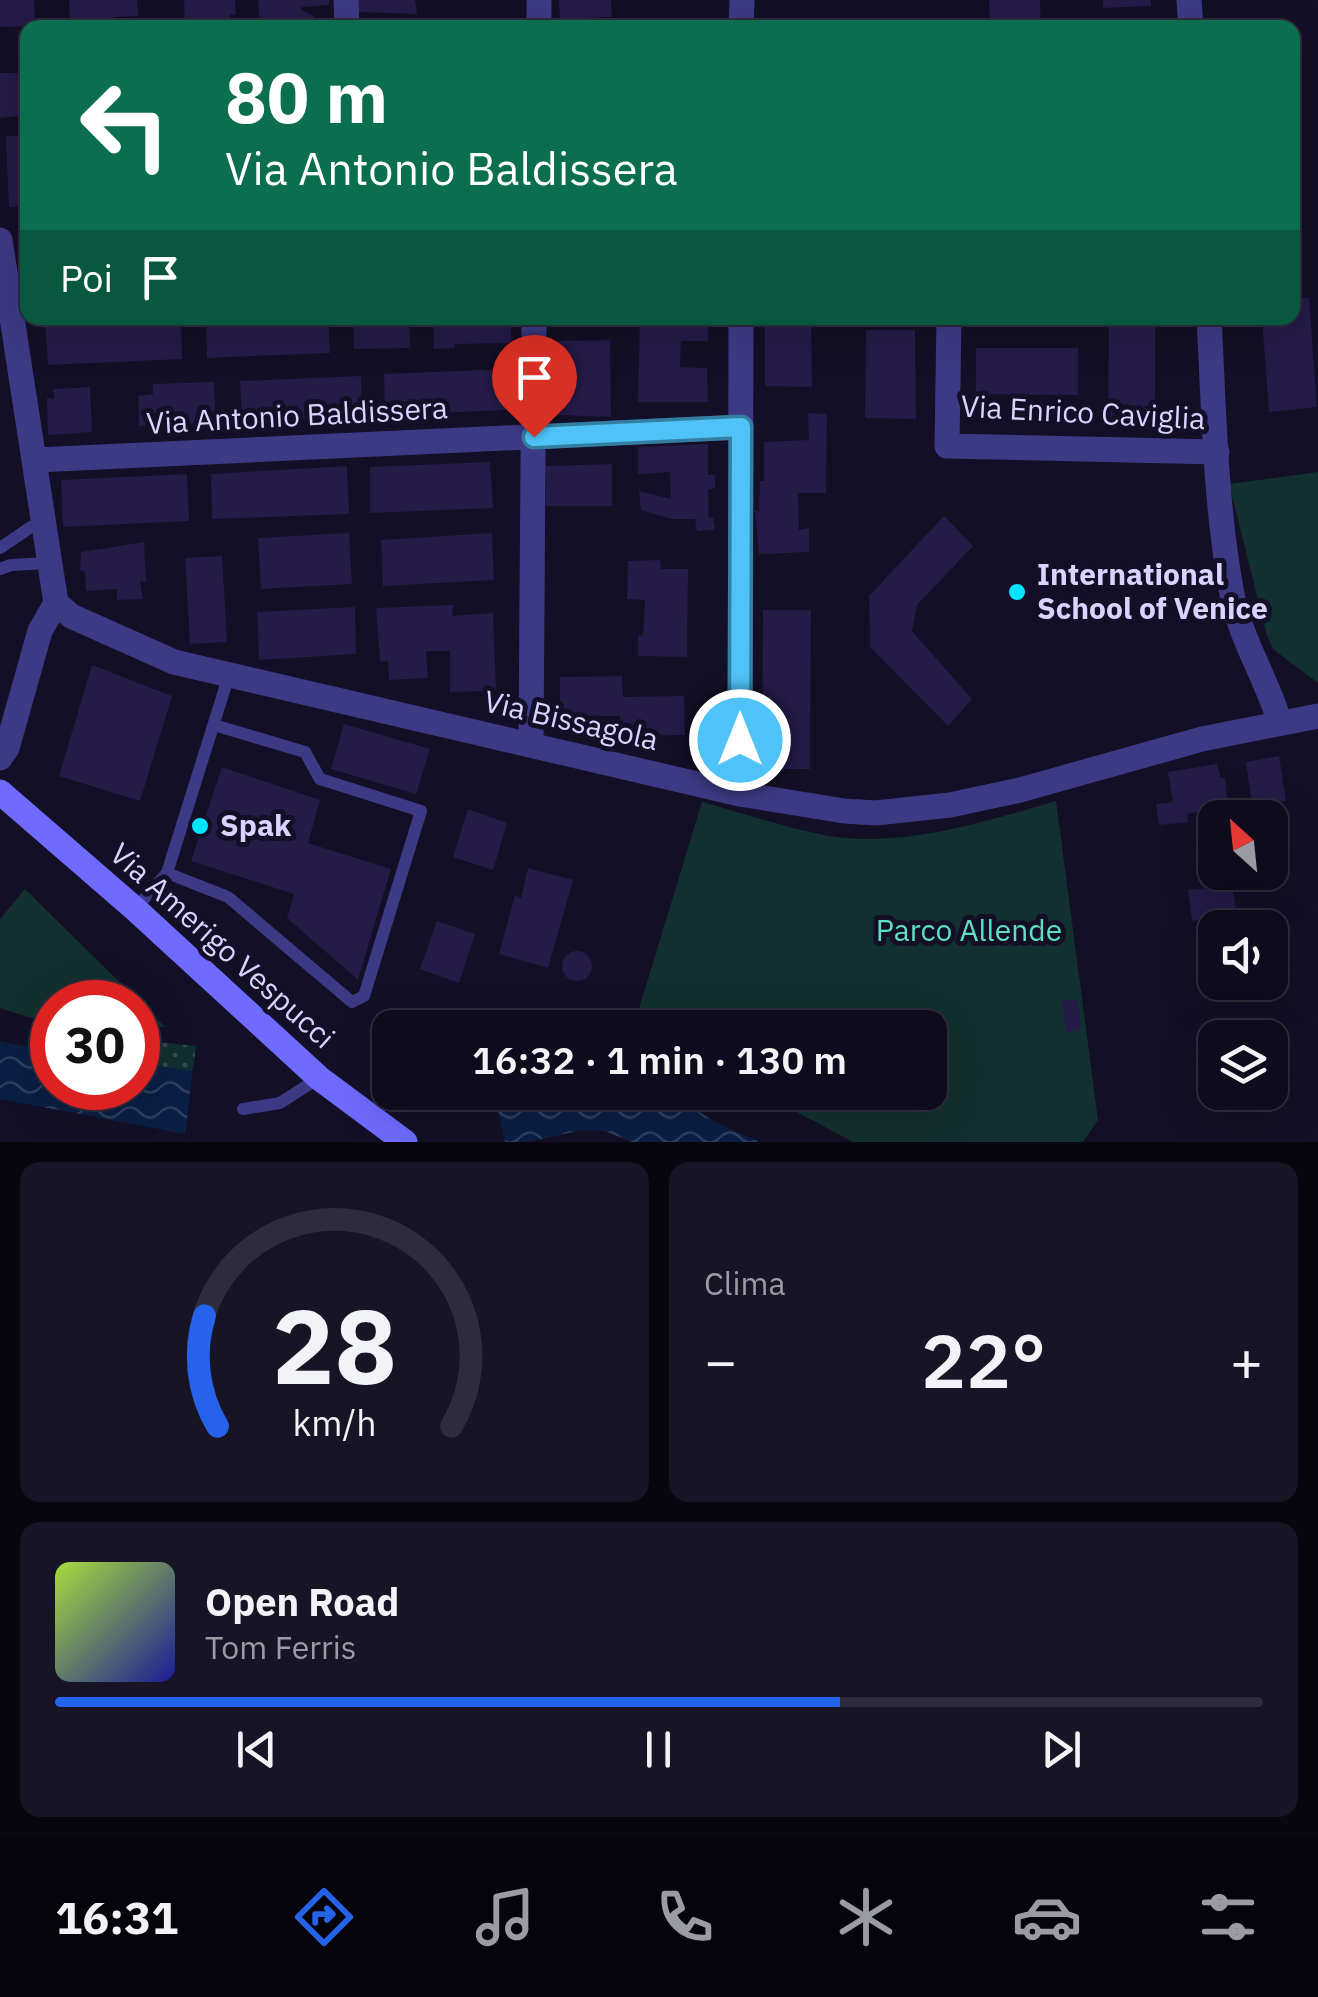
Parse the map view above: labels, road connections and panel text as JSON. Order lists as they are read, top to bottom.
{
  "streets": {
    "main road": ["Via Amerigo Vespucci"],
    "street": ["Via Enrico Caviglia", "Via Antonio Baldissera", "Via Bissagola"]
  },
  "crossings": [
    ["Via Enrico Caviglia", "Via Bissagola"]
  ],
  "parks": ["Parco Allende"],
  "places": ["International School of Venice", "Spak"],
  "north": "top left",
  "page": {
    "turn": ["80 m", "Via Antonio Baldissera"],
    "then": "Poi",
    "limit": "30",
    "trip": "16:32 · 1 min · 130 m",
    "tile": "Clima",
    "heat": ["−", "22°", "+"],
    "song": ["Open Road", "Tom Ferris"],
    "tabs": "16:31",
    "gauge": ["28", "km/h"]
  }
}
